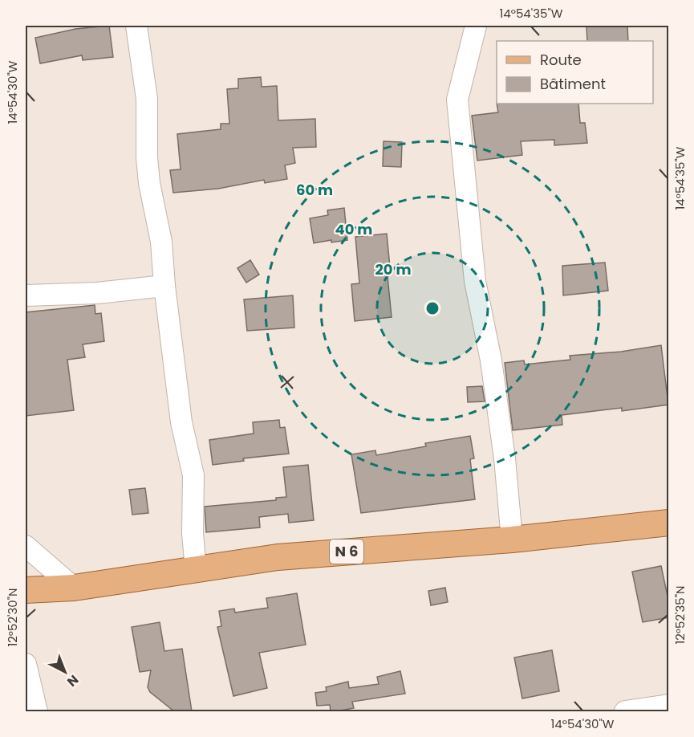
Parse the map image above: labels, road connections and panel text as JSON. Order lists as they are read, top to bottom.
{
  "streets": {
    "main road": ["N 6"]
  },
  "legend": ["Route", "Bâtiment"],
  "north": "bottom right",
  "coordinates": [
    "14°54'35\"W",
    "14°54'30\"W",
    "12°52'35\"N",
    "12°52'30\"N"
  ],
  "rings": ["60 m", "40 m", "20 m"]
}
